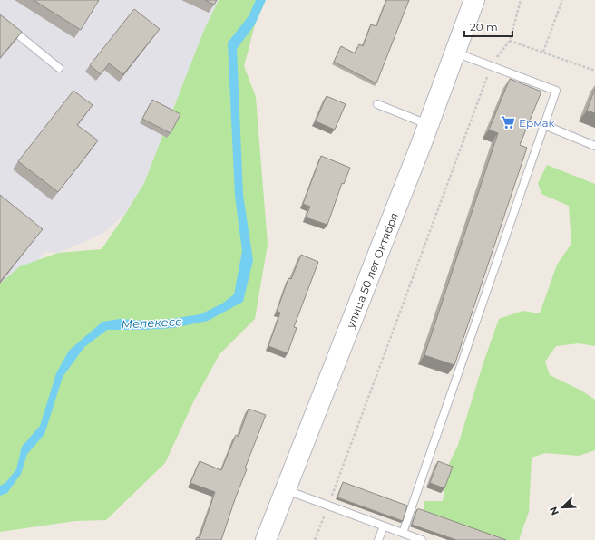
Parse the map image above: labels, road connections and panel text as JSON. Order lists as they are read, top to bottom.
{
  "streets": {
    "main road": ["улица 50 лет Октября"]
  },
  "water": ["Мелекесс"],
  "places": {
    "supermarket": ["Ермак"]
  },
  "scale_bar": "20 m",
  "north": "bottom left"
}
